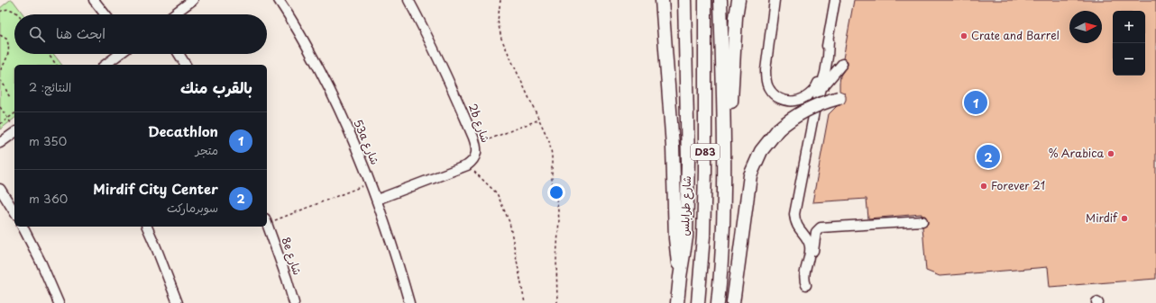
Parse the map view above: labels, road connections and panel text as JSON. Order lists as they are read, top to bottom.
{
  "streets": {
    "highway": ["D83", "شارع طرابلس"],
    "street": ["2b شارع", "53a شارع", "8e شارع"]
  },
  "places": [
    "Crate and Barrel",
    "% Arabica",
    "Forever 21",
    "Mirdif"
  ],
  "north": "right",
  "page": {
    "map_buttons": ["+", "−"],
    "search": "ابحث هنا",
    "heading": ["بالقرب منك", "النتائج: 2"],
    "pins": ["1", "2"],
    "list": [
      {
        "mark": "1",
        "name": "Decathlon",
        "note": "متجر",
        "value": "350 m"
      },
      {
        "mark": "2",
        "name": "Mirdif City Center",
        "note": "سوبرماركت",
        "value": "360 m"
      }
    ]
  }
}
